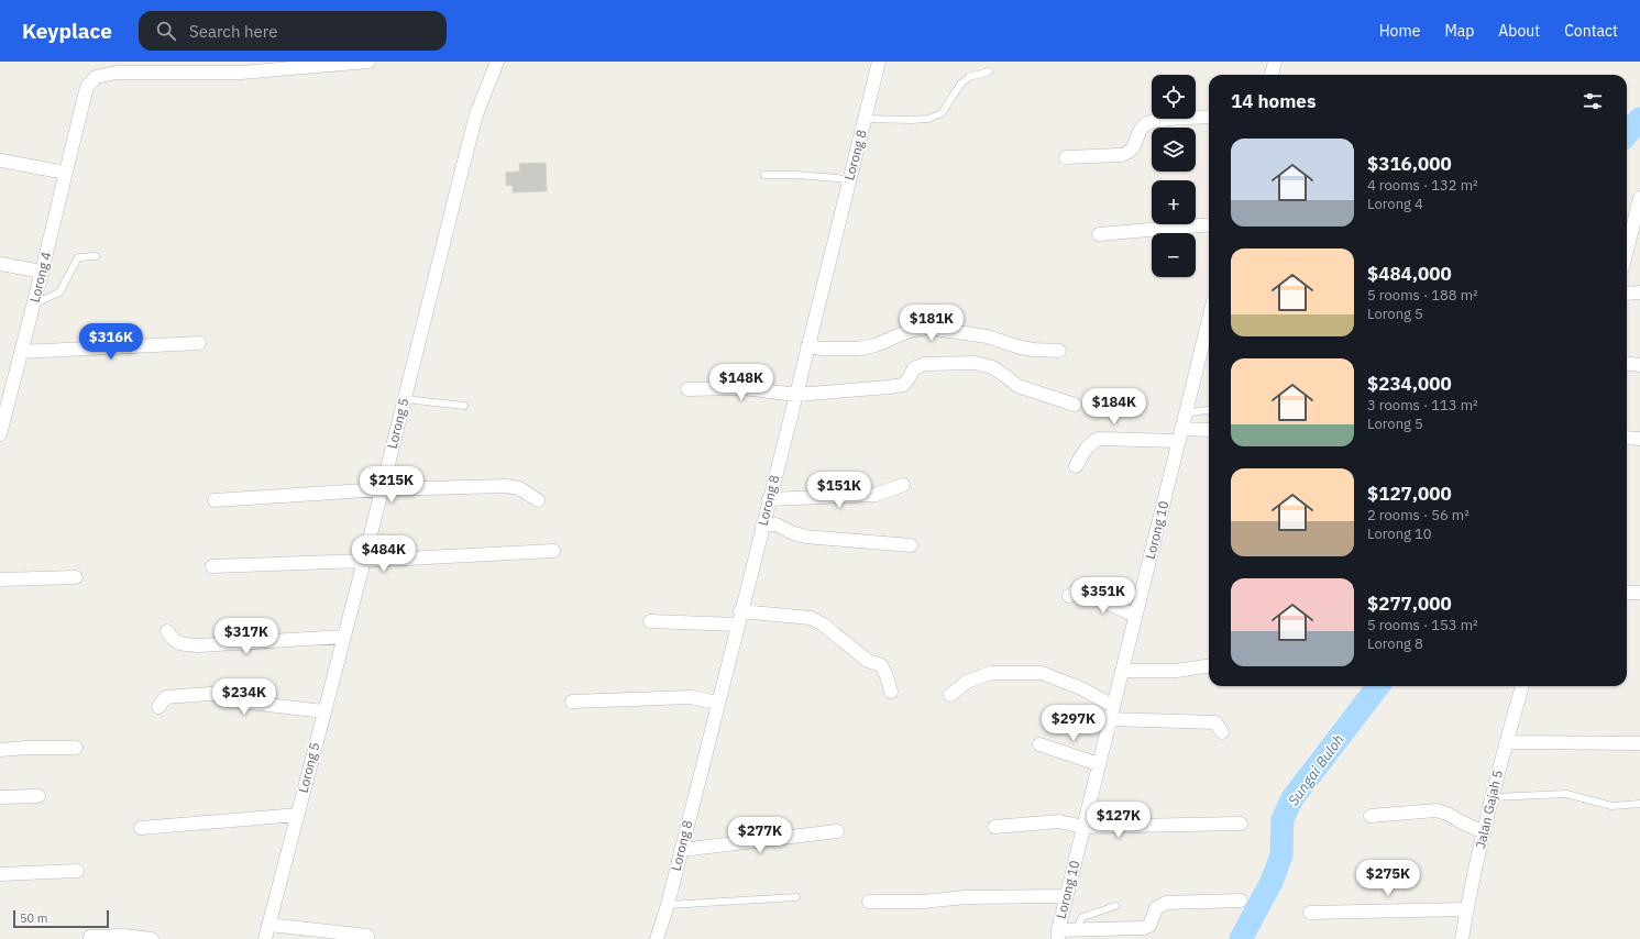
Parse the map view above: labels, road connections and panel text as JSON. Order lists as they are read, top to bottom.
{
  "streets": {
    "street": [
      "Lorong 8",
      "Lorong 4",
      "Lorong 5",
      "Lorong 10",
      "Jalan Gajah 5"
    ]
  },
  "water": ["Sungai Buloh"],
  "scale_bar": "50 m",
  "page": {
    "header": "Keyplace",
    "search": "Search here",
    "nav": [
      "Home",
      "Map",
      "About",
      "Contact"
    ],
    "map_buttons": ["+", "−"],
    "heading": "14 homes",
    "list": [
      {
        "name": "$316,000",
        "note": "4 rooms · 132 m² · Lorong 4"
      },
      {
        "name": "$484,000",
        "note": "5 rooms · 188 m² · Lorong 5"
      },
      {
        "name": "$234,000",
        "note": "3 rooms · 113 m² · Lorong 5"
      },
      {
        "name": "$127,000",
        "note": "2 rooms · 56 m² · Lorong 10"
      },
      {
        "name": "$277,000",
        "note": "5 rooms · 153 m² · Lorong 8"
      }
    ],
    "price": [
      "$181K",
      "$316K",
      "$148K",
      "$184K",
      "$215K",
      "$151K",
      "$484K",
      "$351K",
      "$317K",
      "$234K",
      "$297K",
      "$127K",
      "$277K",
      "$275K"
    ],
    "scale": "50 m"
  }
}
